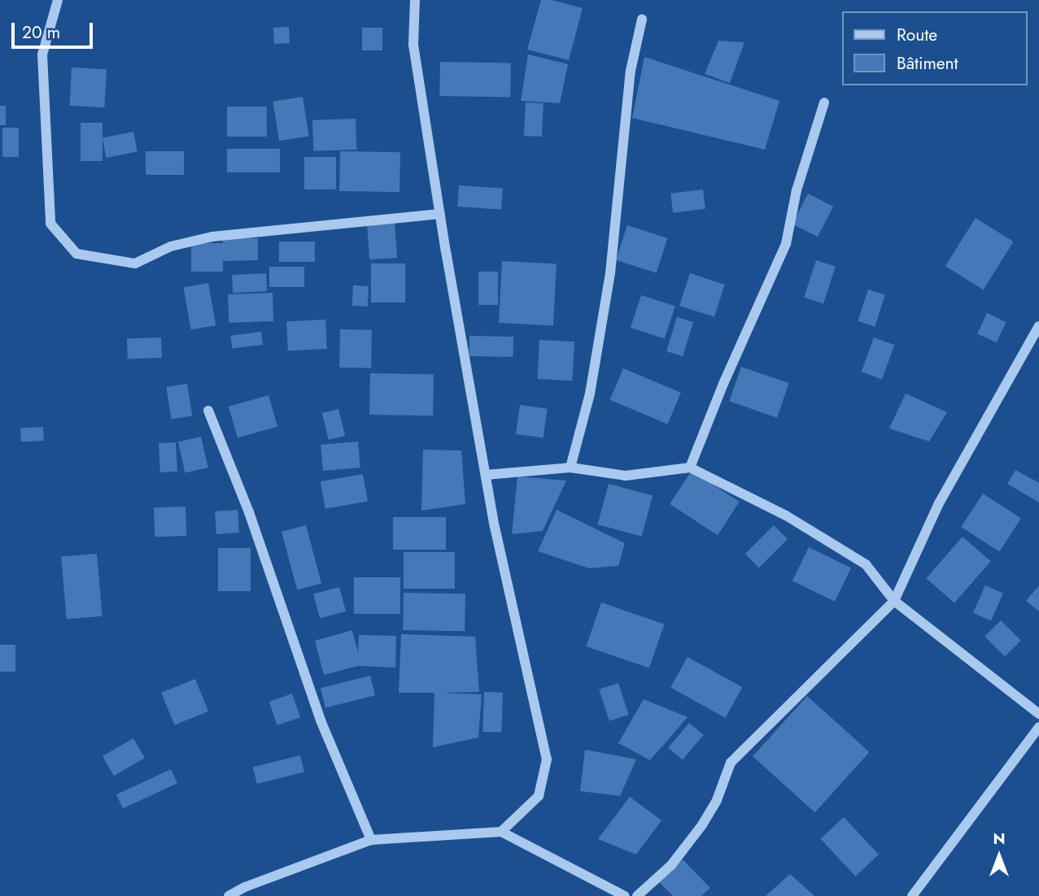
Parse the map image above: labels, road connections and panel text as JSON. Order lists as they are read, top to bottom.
{
  "legend": ["Route", "Bâtiment"],
  "scale_bar": "20 m",
  "north": "top"
}
